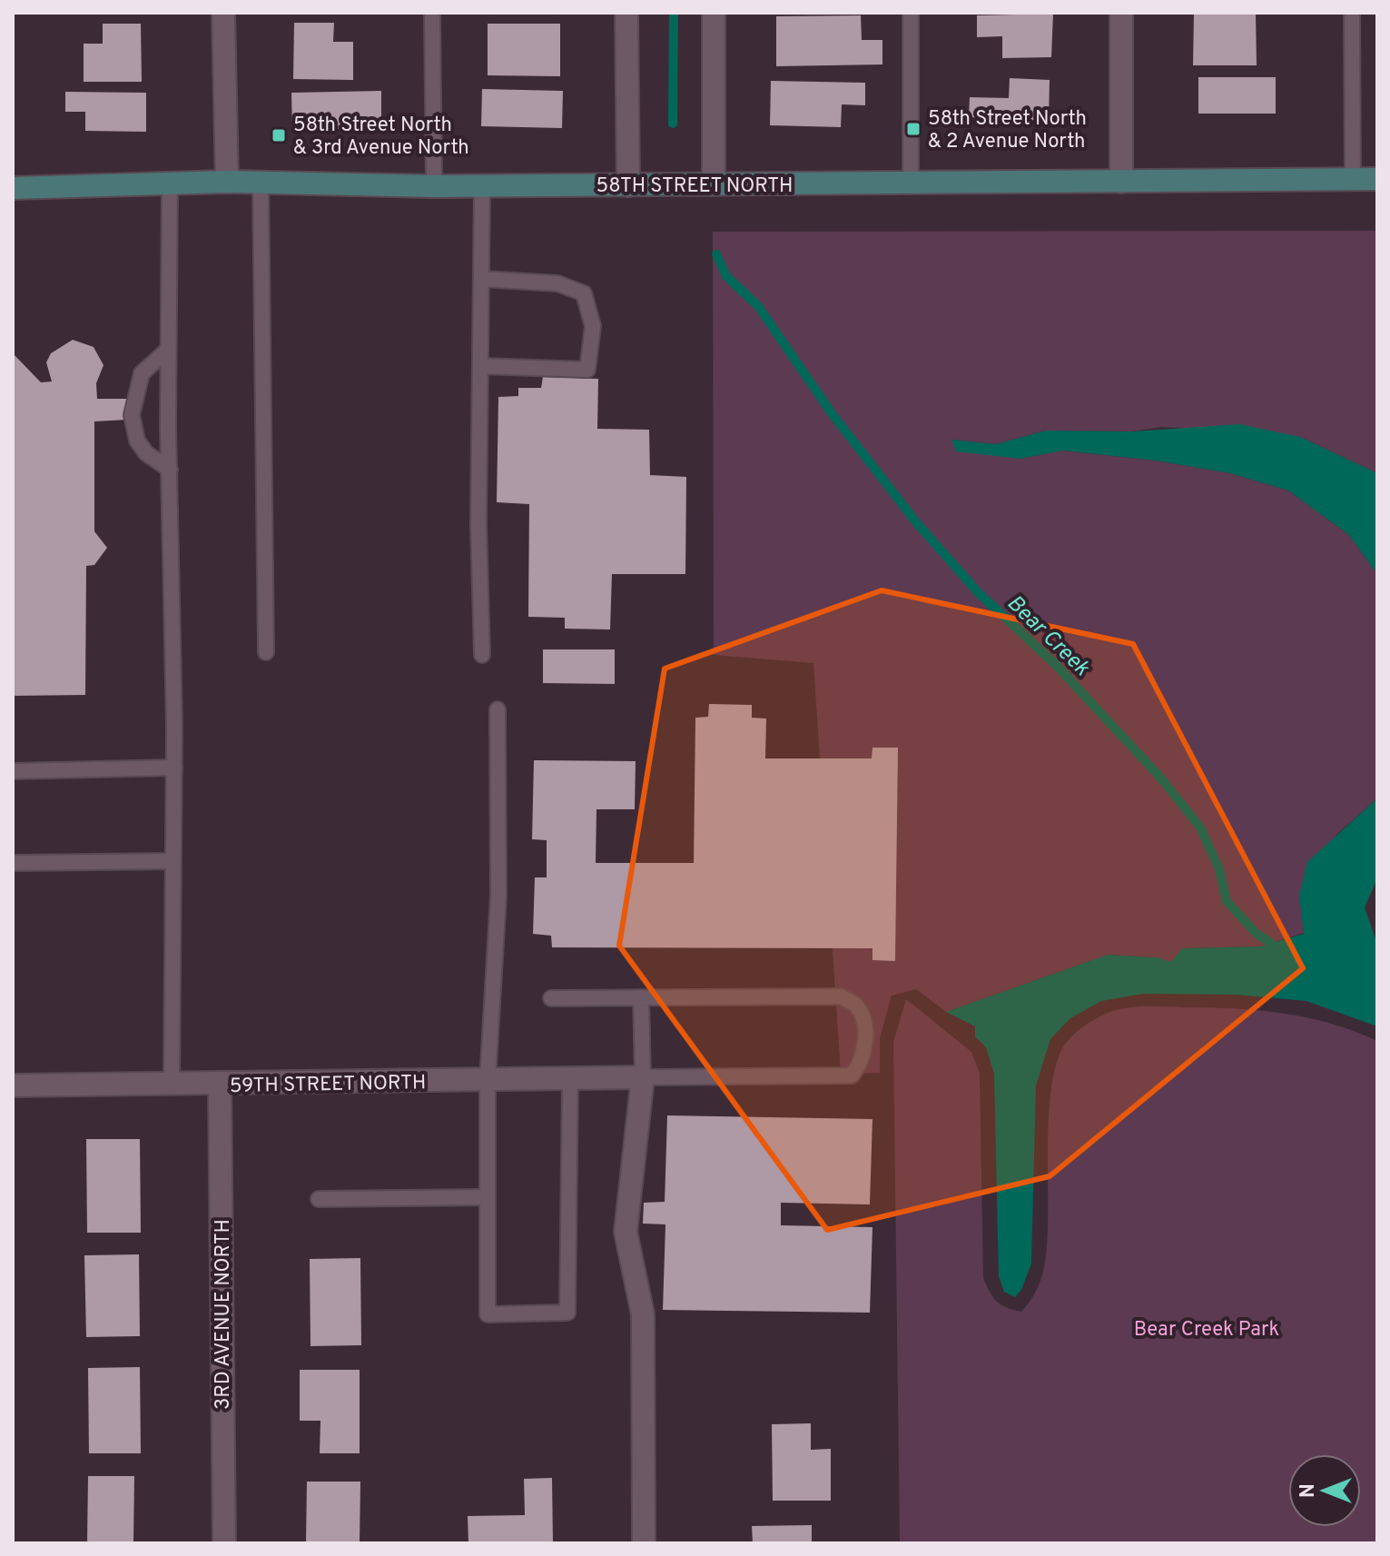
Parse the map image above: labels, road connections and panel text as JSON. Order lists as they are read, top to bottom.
{
  "streets": {
    "street": ["58TH STREET NORTH", "59TH STREET NORTH", "3RD AVENUE NORTH"]
  },
  "crossings": [
    ["59TH STREET NORTH", "3RD AVENUE NORTH"]
  ],
  "water": ["Bear Creek"],
  "parks": ["Bear Creek Park"],
  "places": {
    "transit": ["58th Street North & 2 Avenue North", "58th Street North & 3rd Avenue North"]
  },
  "north": "left"
}
